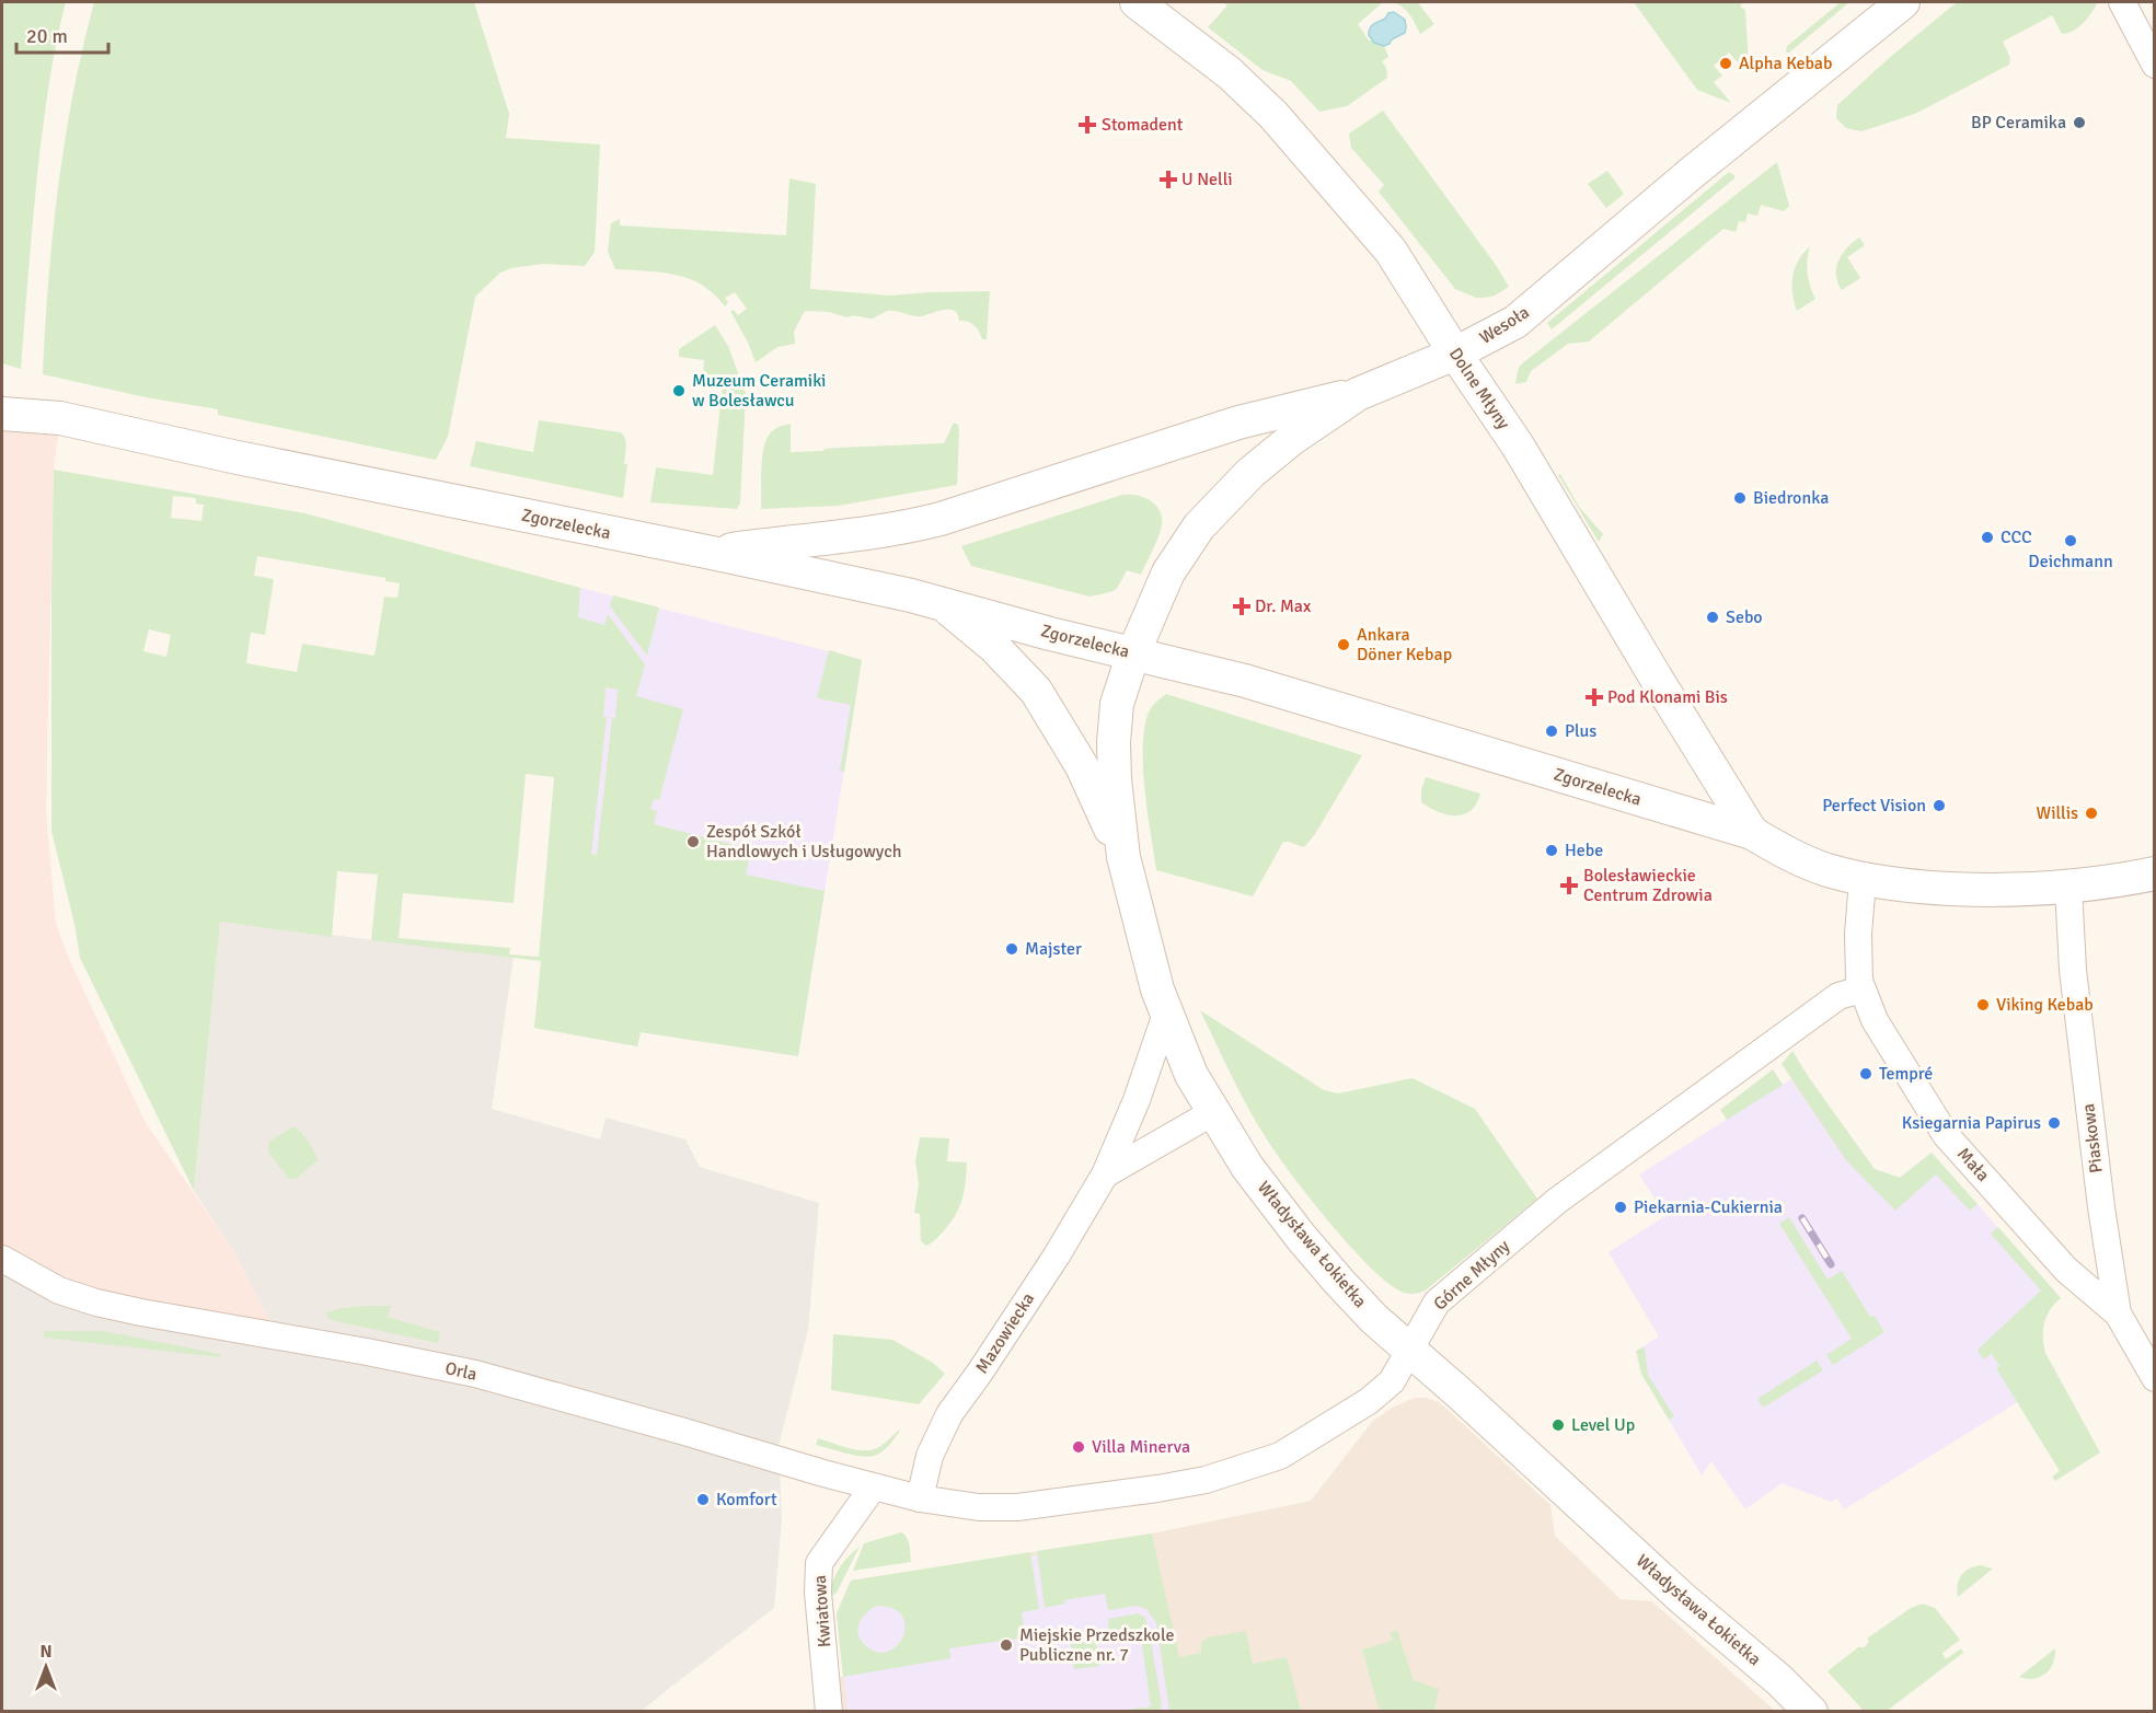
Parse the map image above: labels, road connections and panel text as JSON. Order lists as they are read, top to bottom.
{
  "streets": {
    "street": [
      "Wesoła",
      "Dolne Młyny",
      "Zgorzelecka",
      "Piaskowa",
      "Mała",
      "Władysława Łokietka",
      "Górne Młyny",
      "Mazowiecka",
      "Orla",
      "Kwiatowa"
    ]
  },
  "crossings": [
    ["Wesoła", "Dolne Młyny"],
    ["Wesoła", "Zgorzelecka"],
    ["Wesoła", "Władysława Łokietka"],
    ["Dolne Młyny", "Zgorzelecka"],
    ["Zgorzelecka", "Piaskowa"],
    ["Zgorzelecka", "Władysława Łokietka"],
    ["Piaskowa", "Mała"],
    ["Mała", "Górne Młyny"],
    ["Władysława Łokietka", "Górne Młyny"],
    ["Władysława Łokietka", "Mazowiecka"],
    ["Górne Młyny", "Mazowiecka"],
    ["Górne Młyny", "Orla"],
    ["Mazowiecka", "Orla"],
    ["Orla", "Kwiatowa"]
  ],
  "places": {
    "other": [
      "Alpha Kebab",
      "BP Ceramika",
      "Muzeum Ceramiki w Bolesławcu",
      "Biedronka",
      "CCC",
      "Deichmann",
      "Sebo",
      "Ankara Döner Kebap",
      "Plus",
      "Perfect Vision",
      "Willis",
      "Zespół Szkół Handlowych i Usługowych",
      "Hebe",
      "Majster",
      "Viking Kebab",
      "Tempré",
      "Ksiegarnia Papirus",
      "Piekarnia-Cukiernia",
      "Level Up",
      "Villa Minerva",
      "Komfort",
      "Miejskie Przedszkole Publiczne nr. 7"
    ],
    "health": [
      "Stomadent",
      "U Nelli",
      "Dr. Max",
      "Pod Klonami Bis",
      "Bolesławieckie Centrum Zdrowia"
    ]
  },
  "scale_bar": "20 m",
  "north": "top"
}
